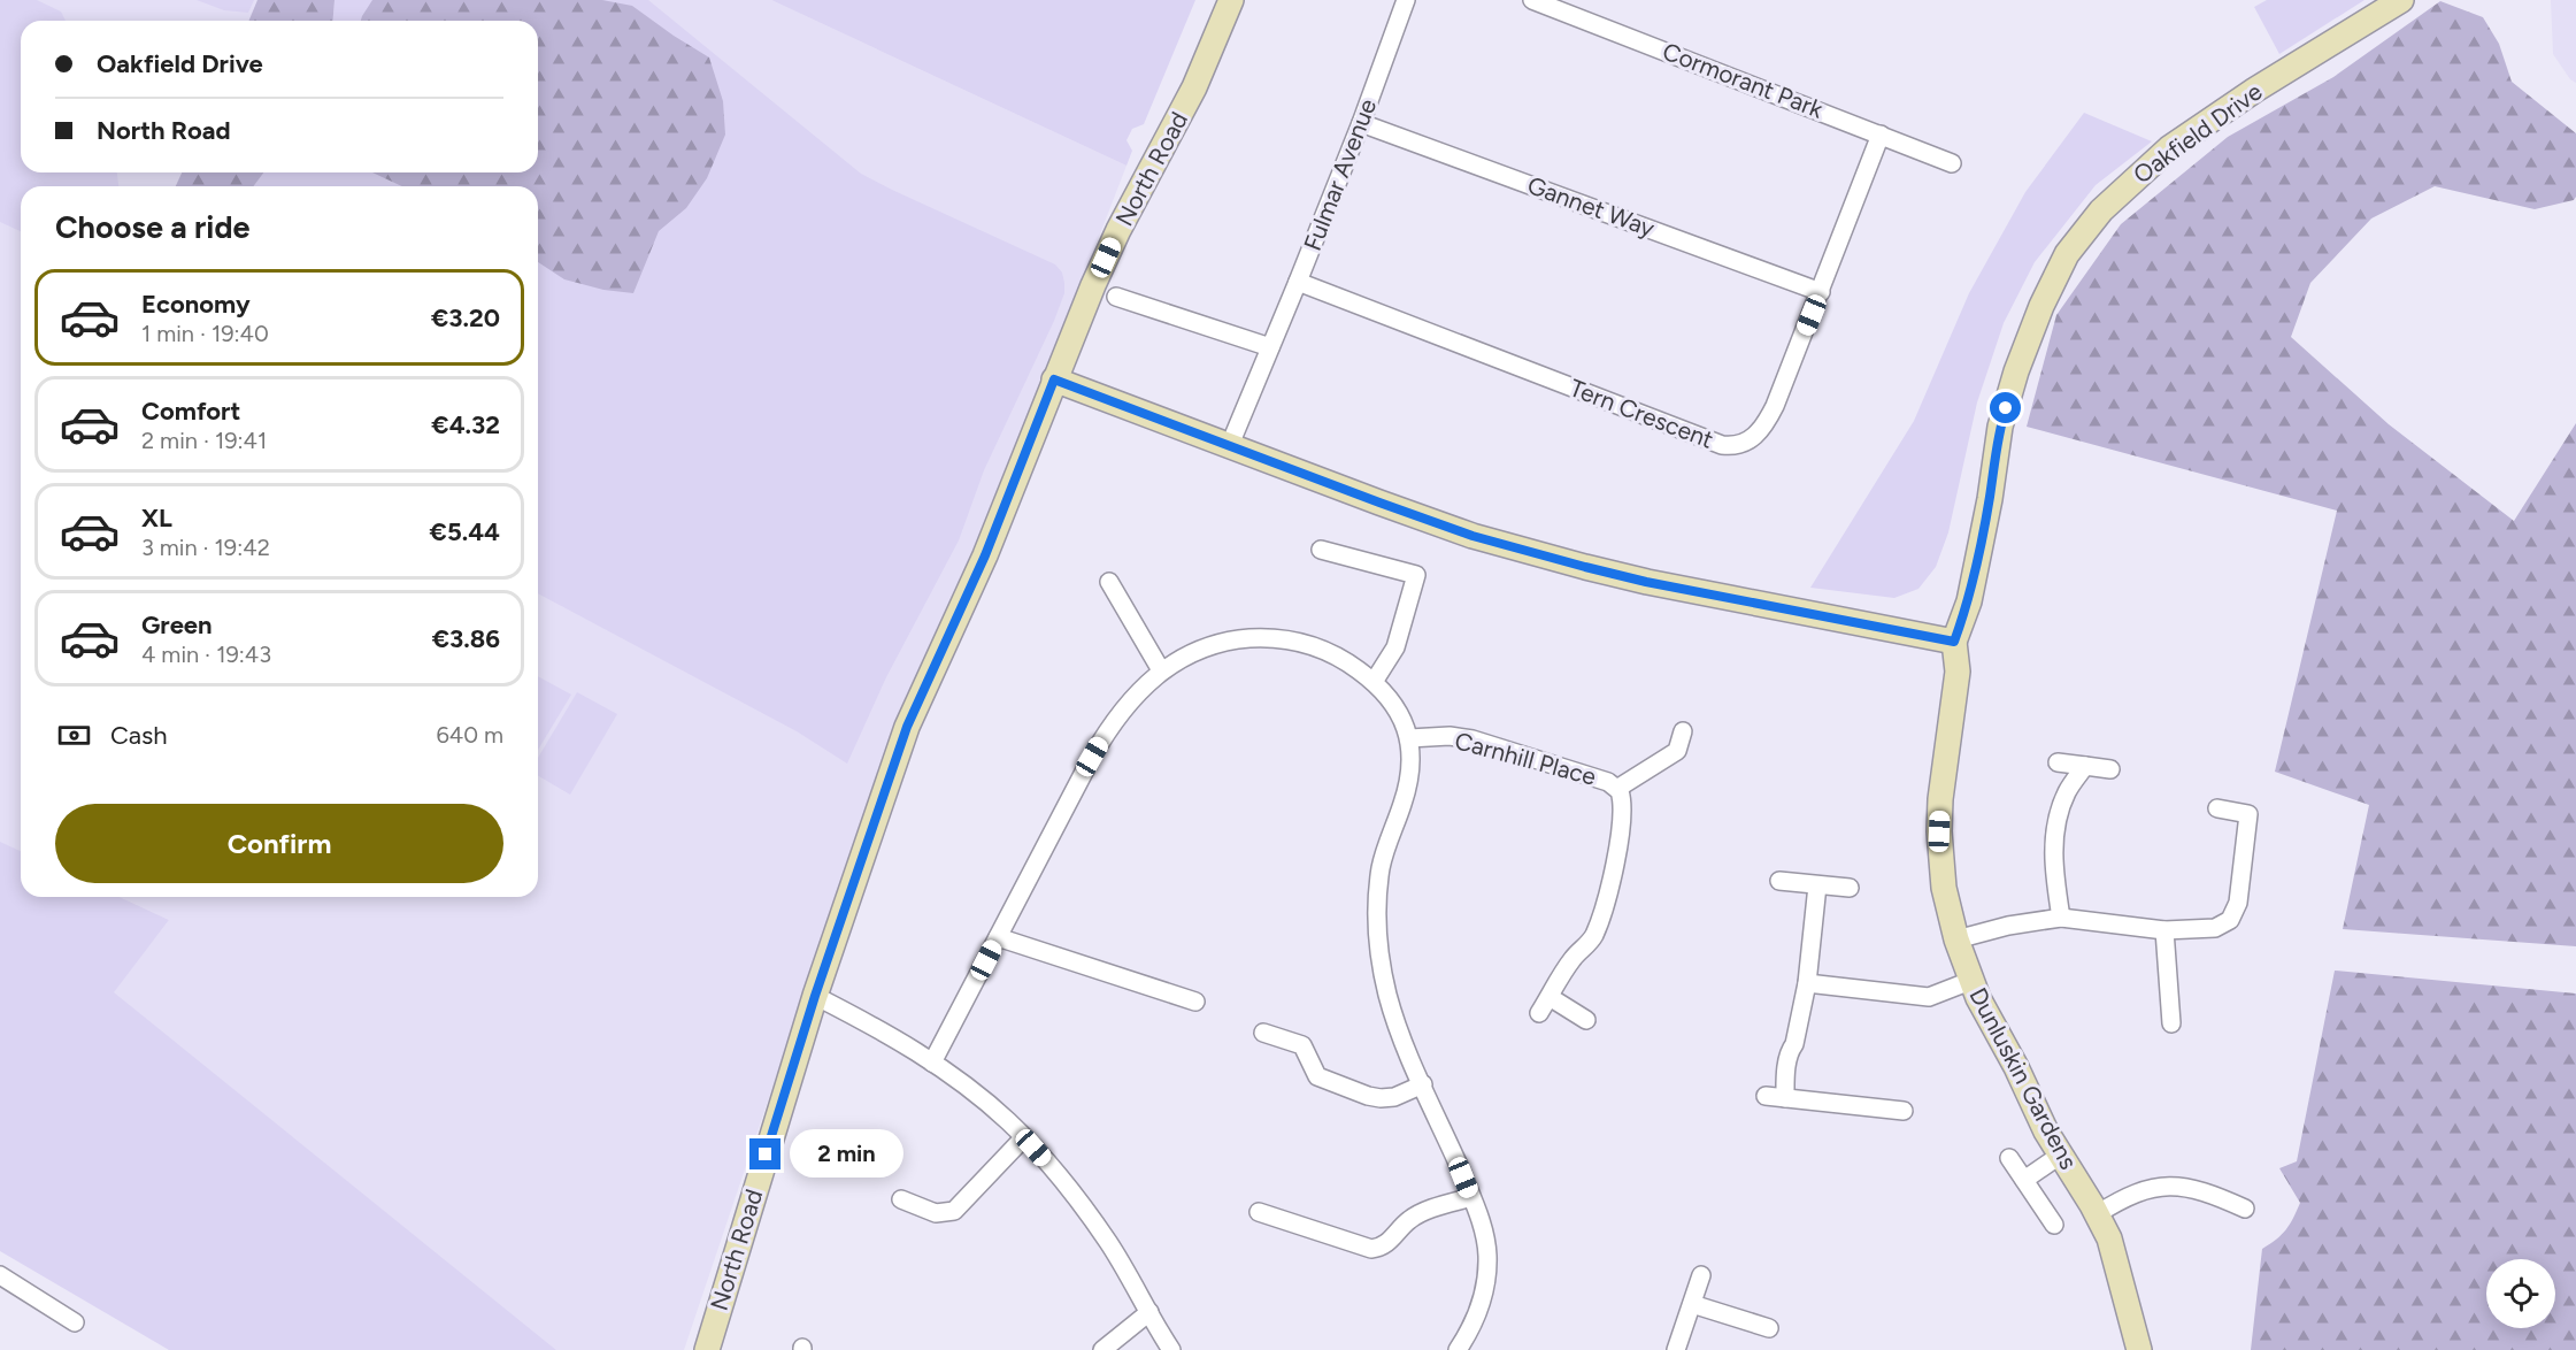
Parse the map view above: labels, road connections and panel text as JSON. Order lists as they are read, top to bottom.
{
  "streets": {
    "street": [
      "Cormorant Park",
      "Oakfield Drive",
      "North Road",
      "Fulmar Avenue",
      "Gannet Way",
      "Tern Crescent",
      "Carnhill Place",
      "Dunluskin Gardens"
    ]
  },
  "crossings": [
    ["Cormorant Park", "Tern Crescent"],
    ["Oakfield Drive", "Dunluskin Gardens"],
    ["Fulmar Avenue", "Gannet Way"],
    ["Fulmar Avenue", "Tern Crescent"],
    ["Gannet Way", "Tern Crescent"]
  ],
  "page": {
    "banner": ["Oakfield Drive", "North Road"],
    "heading": "Choose a ride",
    "list": [
      {
        "name": "Economy",
        "note": "1 min · 19:40",
        "value": "€3.20"
      },
      {
        "name": "Comfort",
        "note": "2 min · 19:41",
        "value": "€4.32"
      },
      {
        "name": "XL",
        "note": "3 min · 19:42",
        "value": "€5.44"
      },
      {
        "name": "Green",
        "note": "4 min · 19:43",
        "value": "€3.86"
      }
    ],
    "pay": ["Cash", "640 m"],
    "buttons": "Confirm",
    "bubble": "2 min"
  }
}
